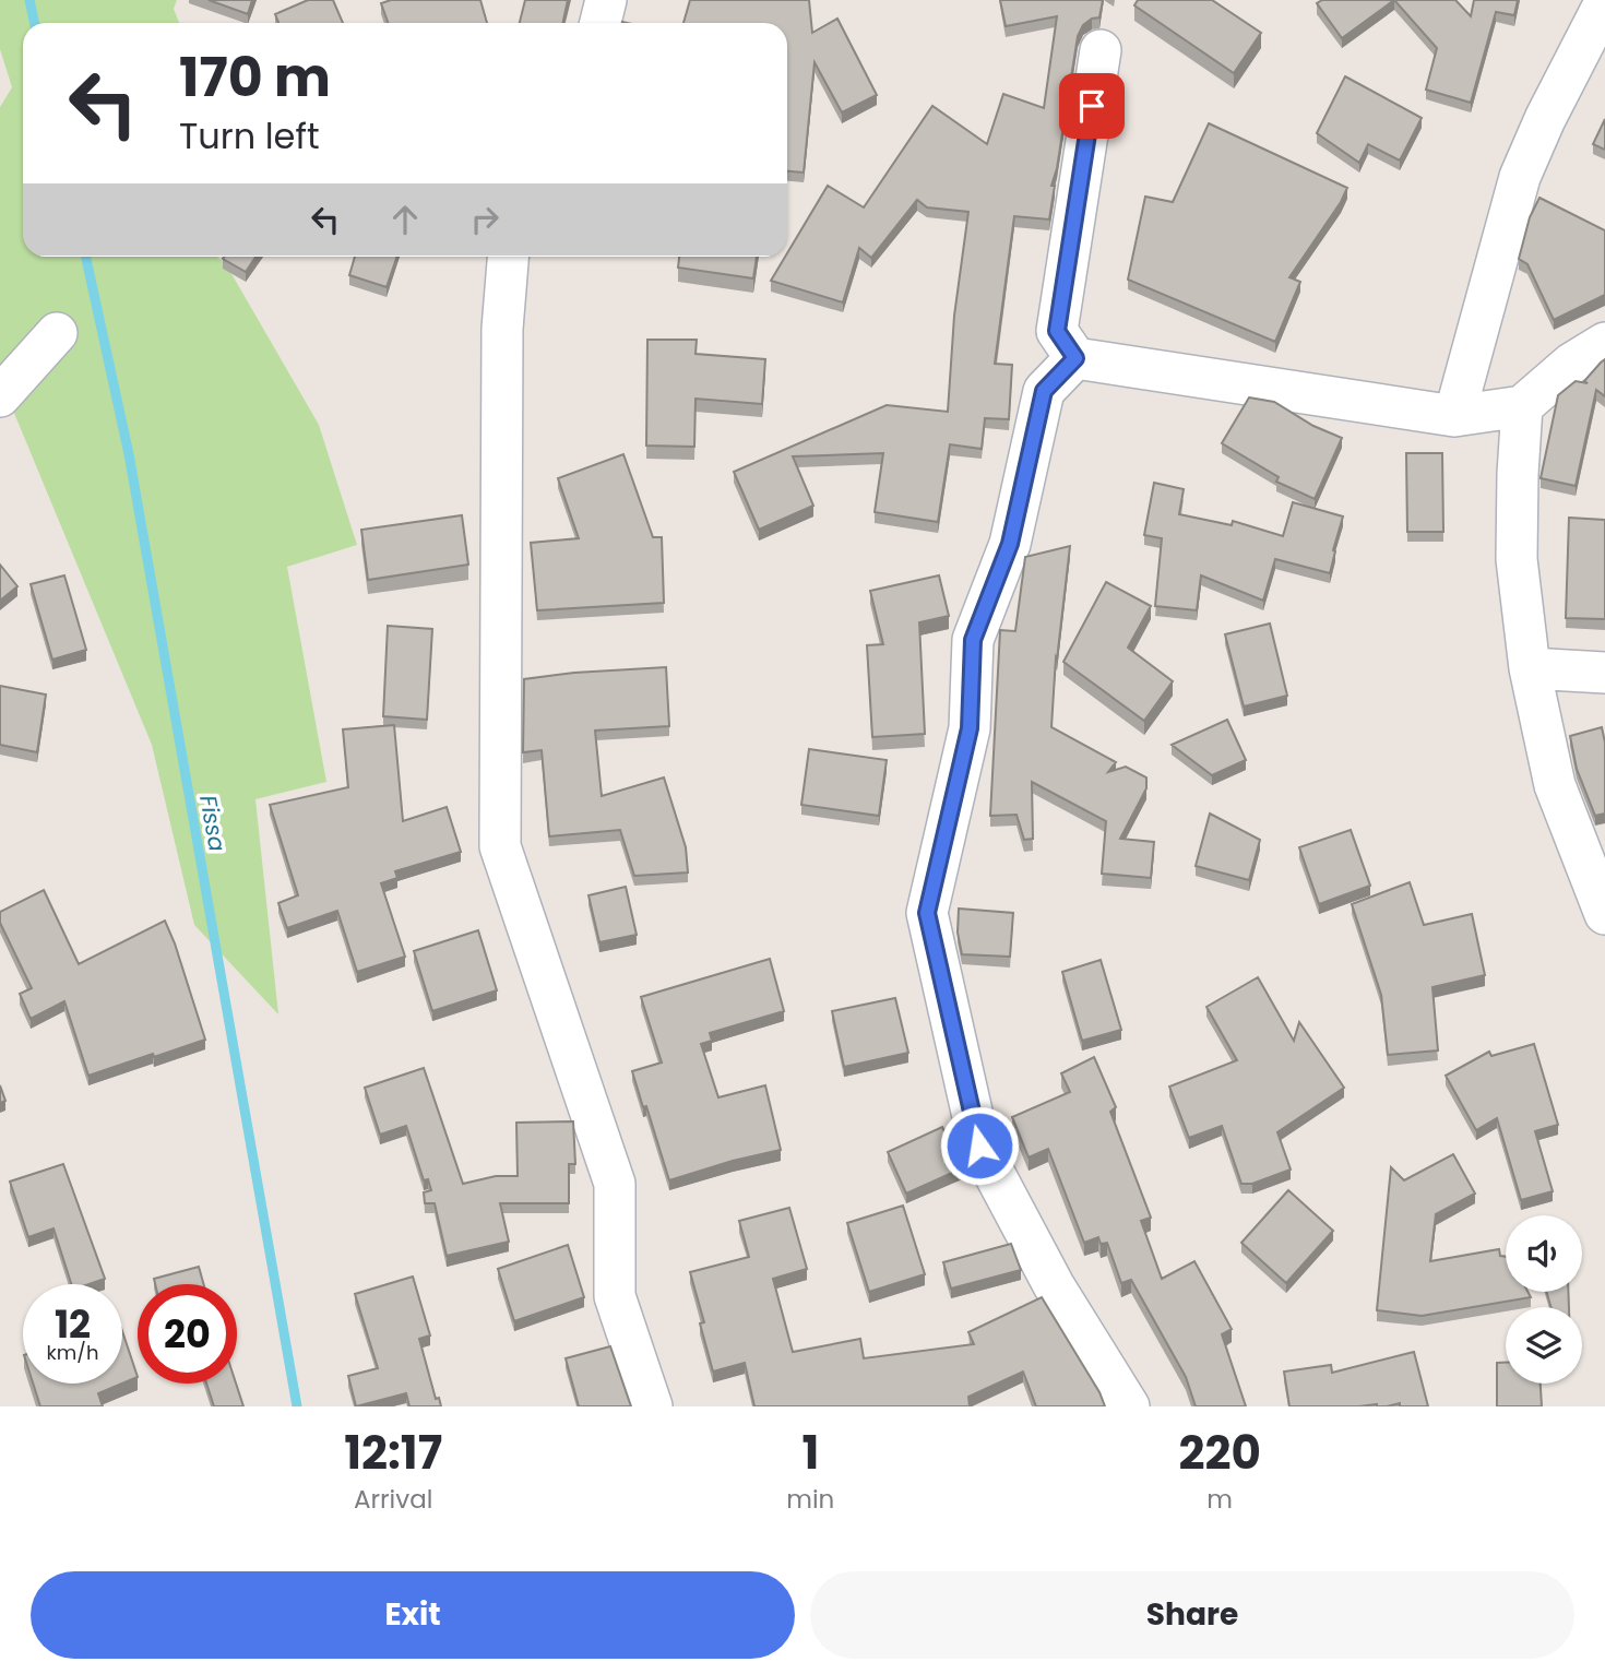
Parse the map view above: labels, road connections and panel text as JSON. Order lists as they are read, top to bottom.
{
  "water": ["Fissa"],
  "page": {
    "turn": ["170 m", "Turn left"],
    "speed": "12 km/h",
    "limit": "20",
    "eta": [
      "12:17",
      "Arrival",
      "1",
      "min",
      "220",
      "m"
    ],
    "buttons": ["Exit", "Share"]
  }
}
